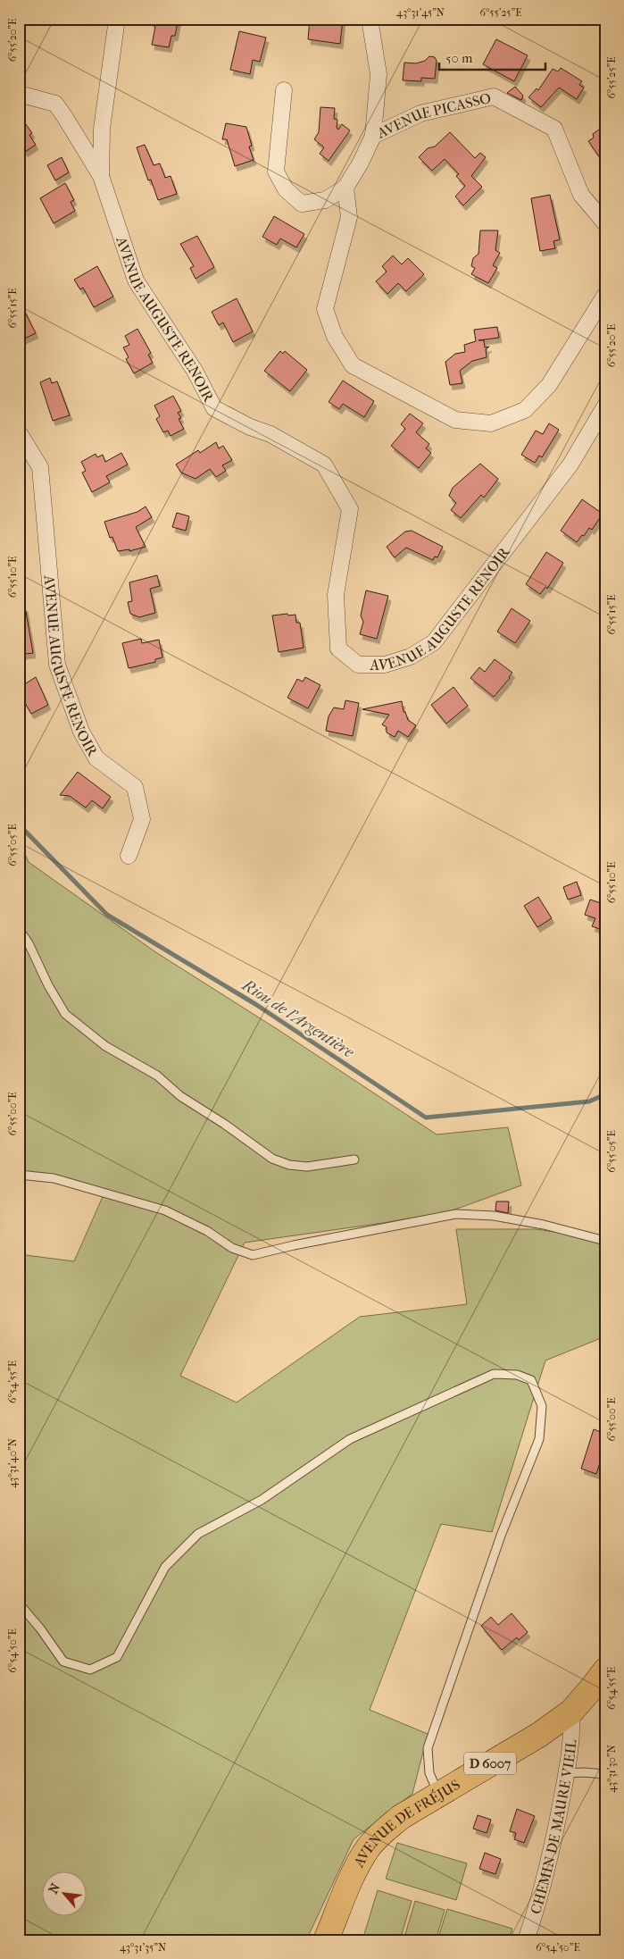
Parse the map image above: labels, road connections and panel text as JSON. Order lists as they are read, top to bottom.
{
  "streets": {
    "main road": ["D 6007", "AVENUE DE FRÉJUS"],
    "street": ["AVENUE PICASSO", "AVENUE AUGUSTE RENOIR", "CHEMIN DE MAURE VIEIL"]
  },
  "crossings": [
    ["AVENUE DE FRÉJUS", "CHEMIN DE MAURE VIEIL"]
  ],
  "water": ["Riou de l'Argentière"],
  "scale_bar": "50 m",
  "north": "top left",
  "coordinates": [
    "43°31'45\"N",
    "6°55'25\"E",
    "6°55'20\"E",
    "6°55'15\"E",
    "6°55'10\"E",
    "6°55'05\"E",
    "6°55'00\"E",
    "6°54'55\"E",
    "43°31'40\"N",
    "6°54'50\"E",
    "43°31'30\"N",
    "43°31'35\"N"
  ]
}
